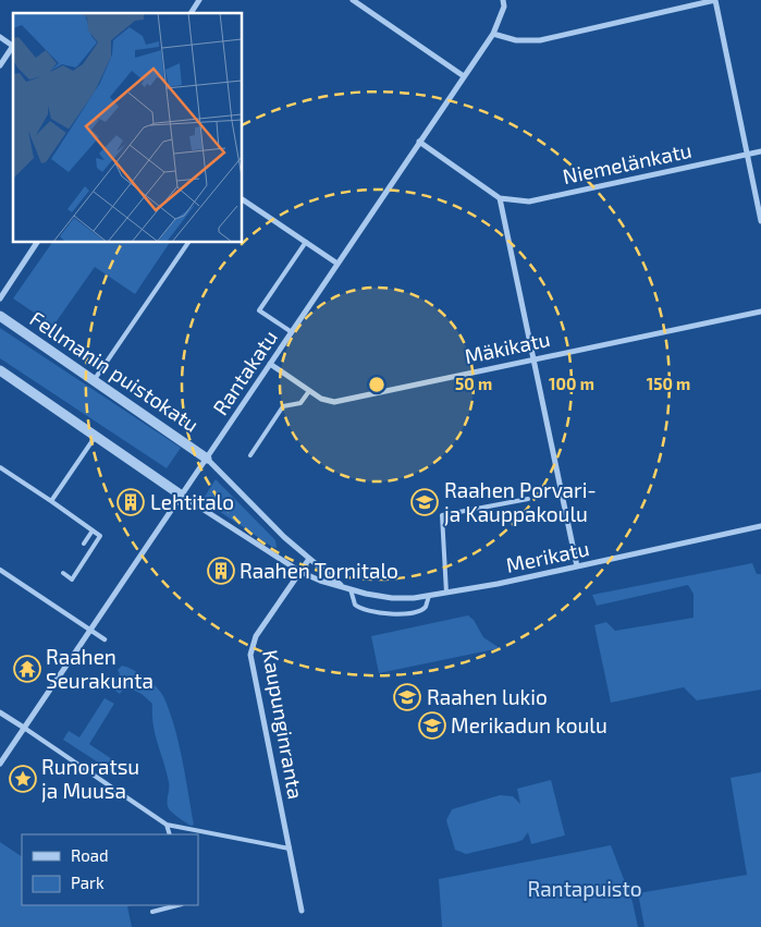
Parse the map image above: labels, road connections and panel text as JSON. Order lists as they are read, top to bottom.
{
  "streets": {
    "street": [
      "Niemelänkatu",
      "Mäkikatu",
      "Fellmanin puistokatu",
      "Rantakatu",
      "Merikatu",
      "Kaupunginranta"
    ]
  },
  "crossings": [
    ["Mäkikatu", "Rantakatu"],
    ["Fellmanin puistokatu", "Rantakatu"],
    ["Fellmanin puistokatu", "Merikatu"],
    ["Rantakatu", "Merikatu"],
    ["Merikatu", "Kaupunginranta"]
  ],
  "parks": ["Rantapuisto"],
  "places": {
    "building": ["Lehtitalo", "Raahen Tornitalo"],
    "school or university": ["Raahen Porvari- ja Kauppakoulu", "Raahen lukio", "Merikadun koulu"],
    "temple": ["Raahen Seurakunta"],
    "place": ["Runoratsu ja Muusa"]
  },
  "legend": ["Road", "Park"],
  "rings": ["50 m", "100 m", "150 m"]
}
